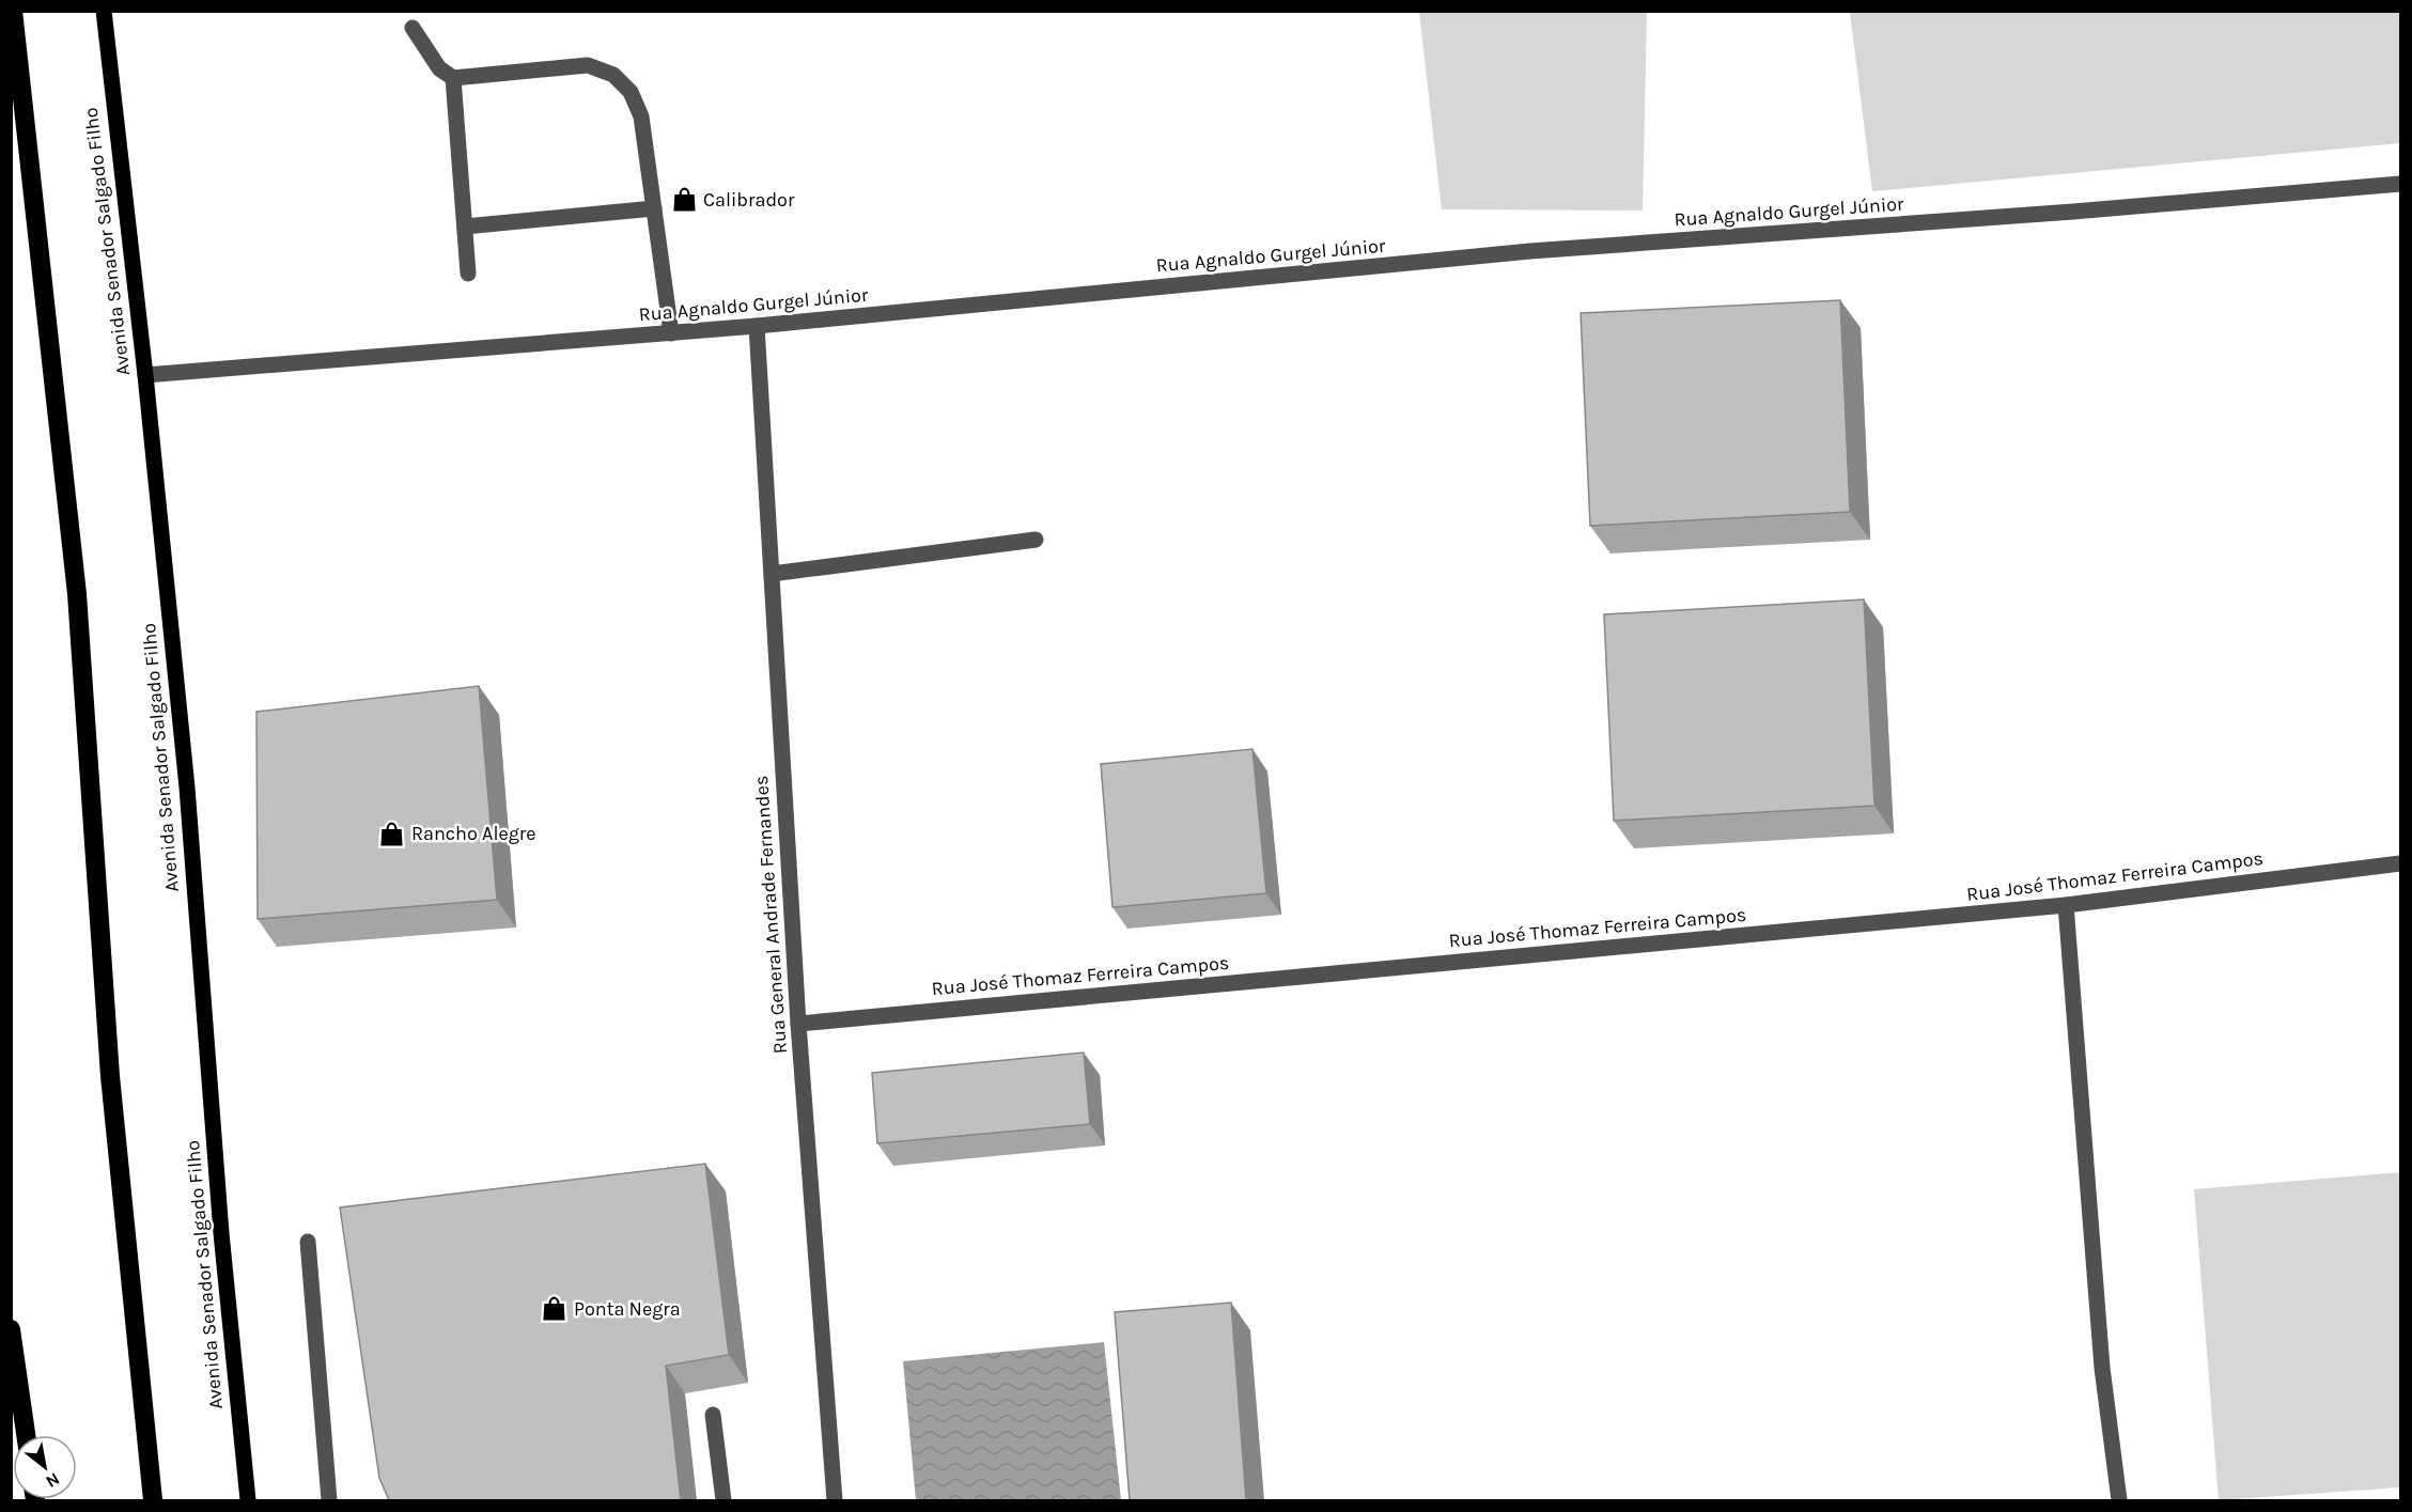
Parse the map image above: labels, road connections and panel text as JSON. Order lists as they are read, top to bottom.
{
  "streets": {
    "main road": ["Avenida Senador Salgado Filho"],
    "street": ["Rua Agnaldo Gurgel Júnior", "Rua José Thomaz Ferreira Campos", "Rua General Andrade Fernandes"]
  },
  "crossings": [
    ["Rua Agnaldo Gurgel Júnior", "Avenida Senador Salgado Filho"],
    ["Rua Agnaldo Gurgel Júnior", "Rua General Andrade Fernandes"],
    ["Rua José Thomaz Ferreira Campos", "Rua General Andrade Fernandes"]
  ],
  "places": {
    "shop": ["Calibrador", "Rancho Alegre", "Ponta Negra"]
  },
  "north": "bottom right"
}
